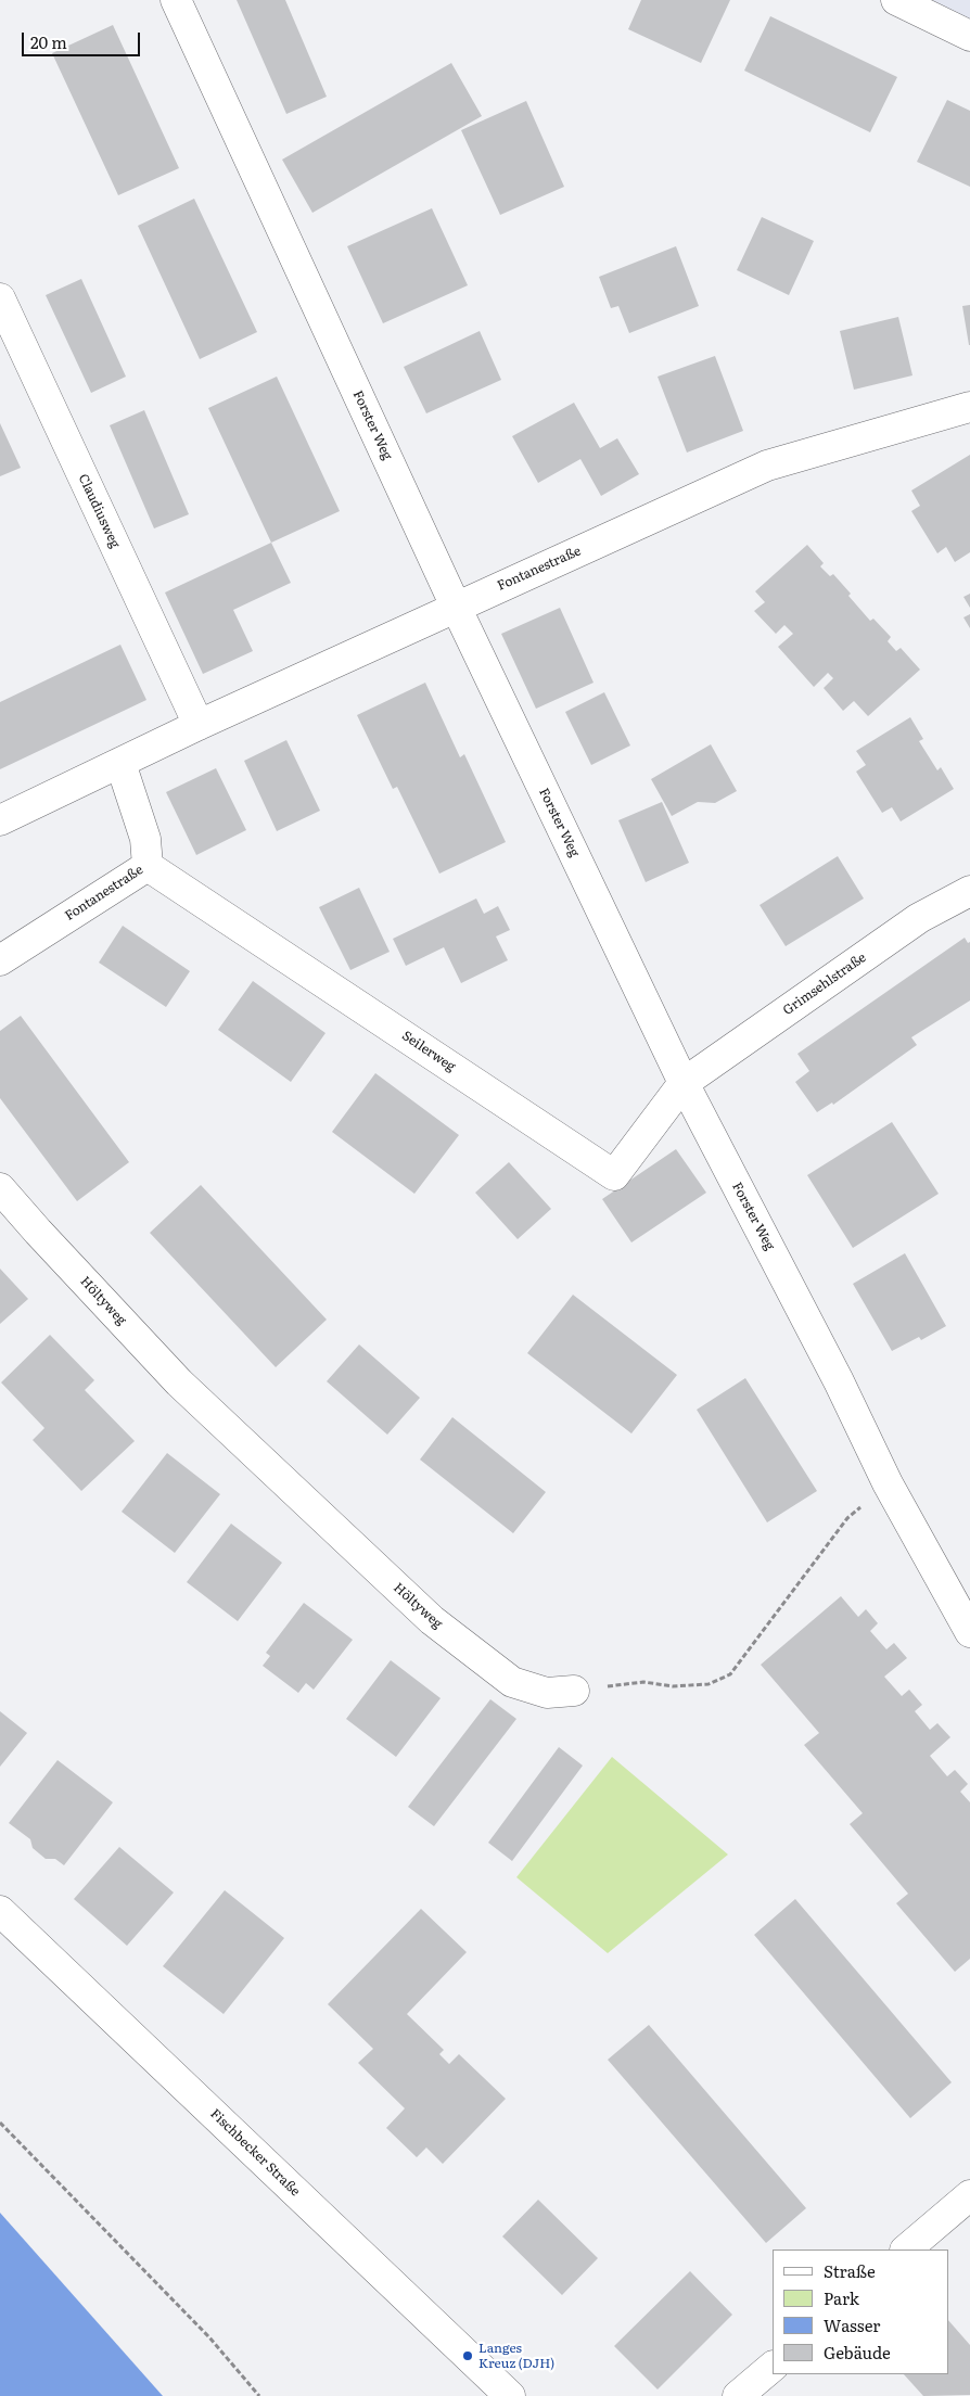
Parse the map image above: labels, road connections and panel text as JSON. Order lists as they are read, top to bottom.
{
  "streets": {
    "street": [
      "Forster Weg",
      "Claudiusweg",
      "Fontanestraße",
      "Grimsehlstraße",
      "Seilerweg",
      "Höltyweg",
      "Fischbecker Straße"
    ]
  },
  "crossings": [
    ["Forster Weg", "Fontanestraße"],
    ["Forster Weg", "Grimsehlstraße"],
    ["Forster Weg", "Seilerweg"],
    ["Claudiusweg", "Fontanestraße"],
    ["Fontanestraße", "Seilerweg"],
    ["Grimsehlstraße", "Seilerweg"]
  ],
  "places": ["Langes Kreuz (DJH)"],
  "legend": [
    "Straße",
    "Park",
    "Wasser",
    "Gebäude"
  ],
  "scale_bar": "20 m"
}
